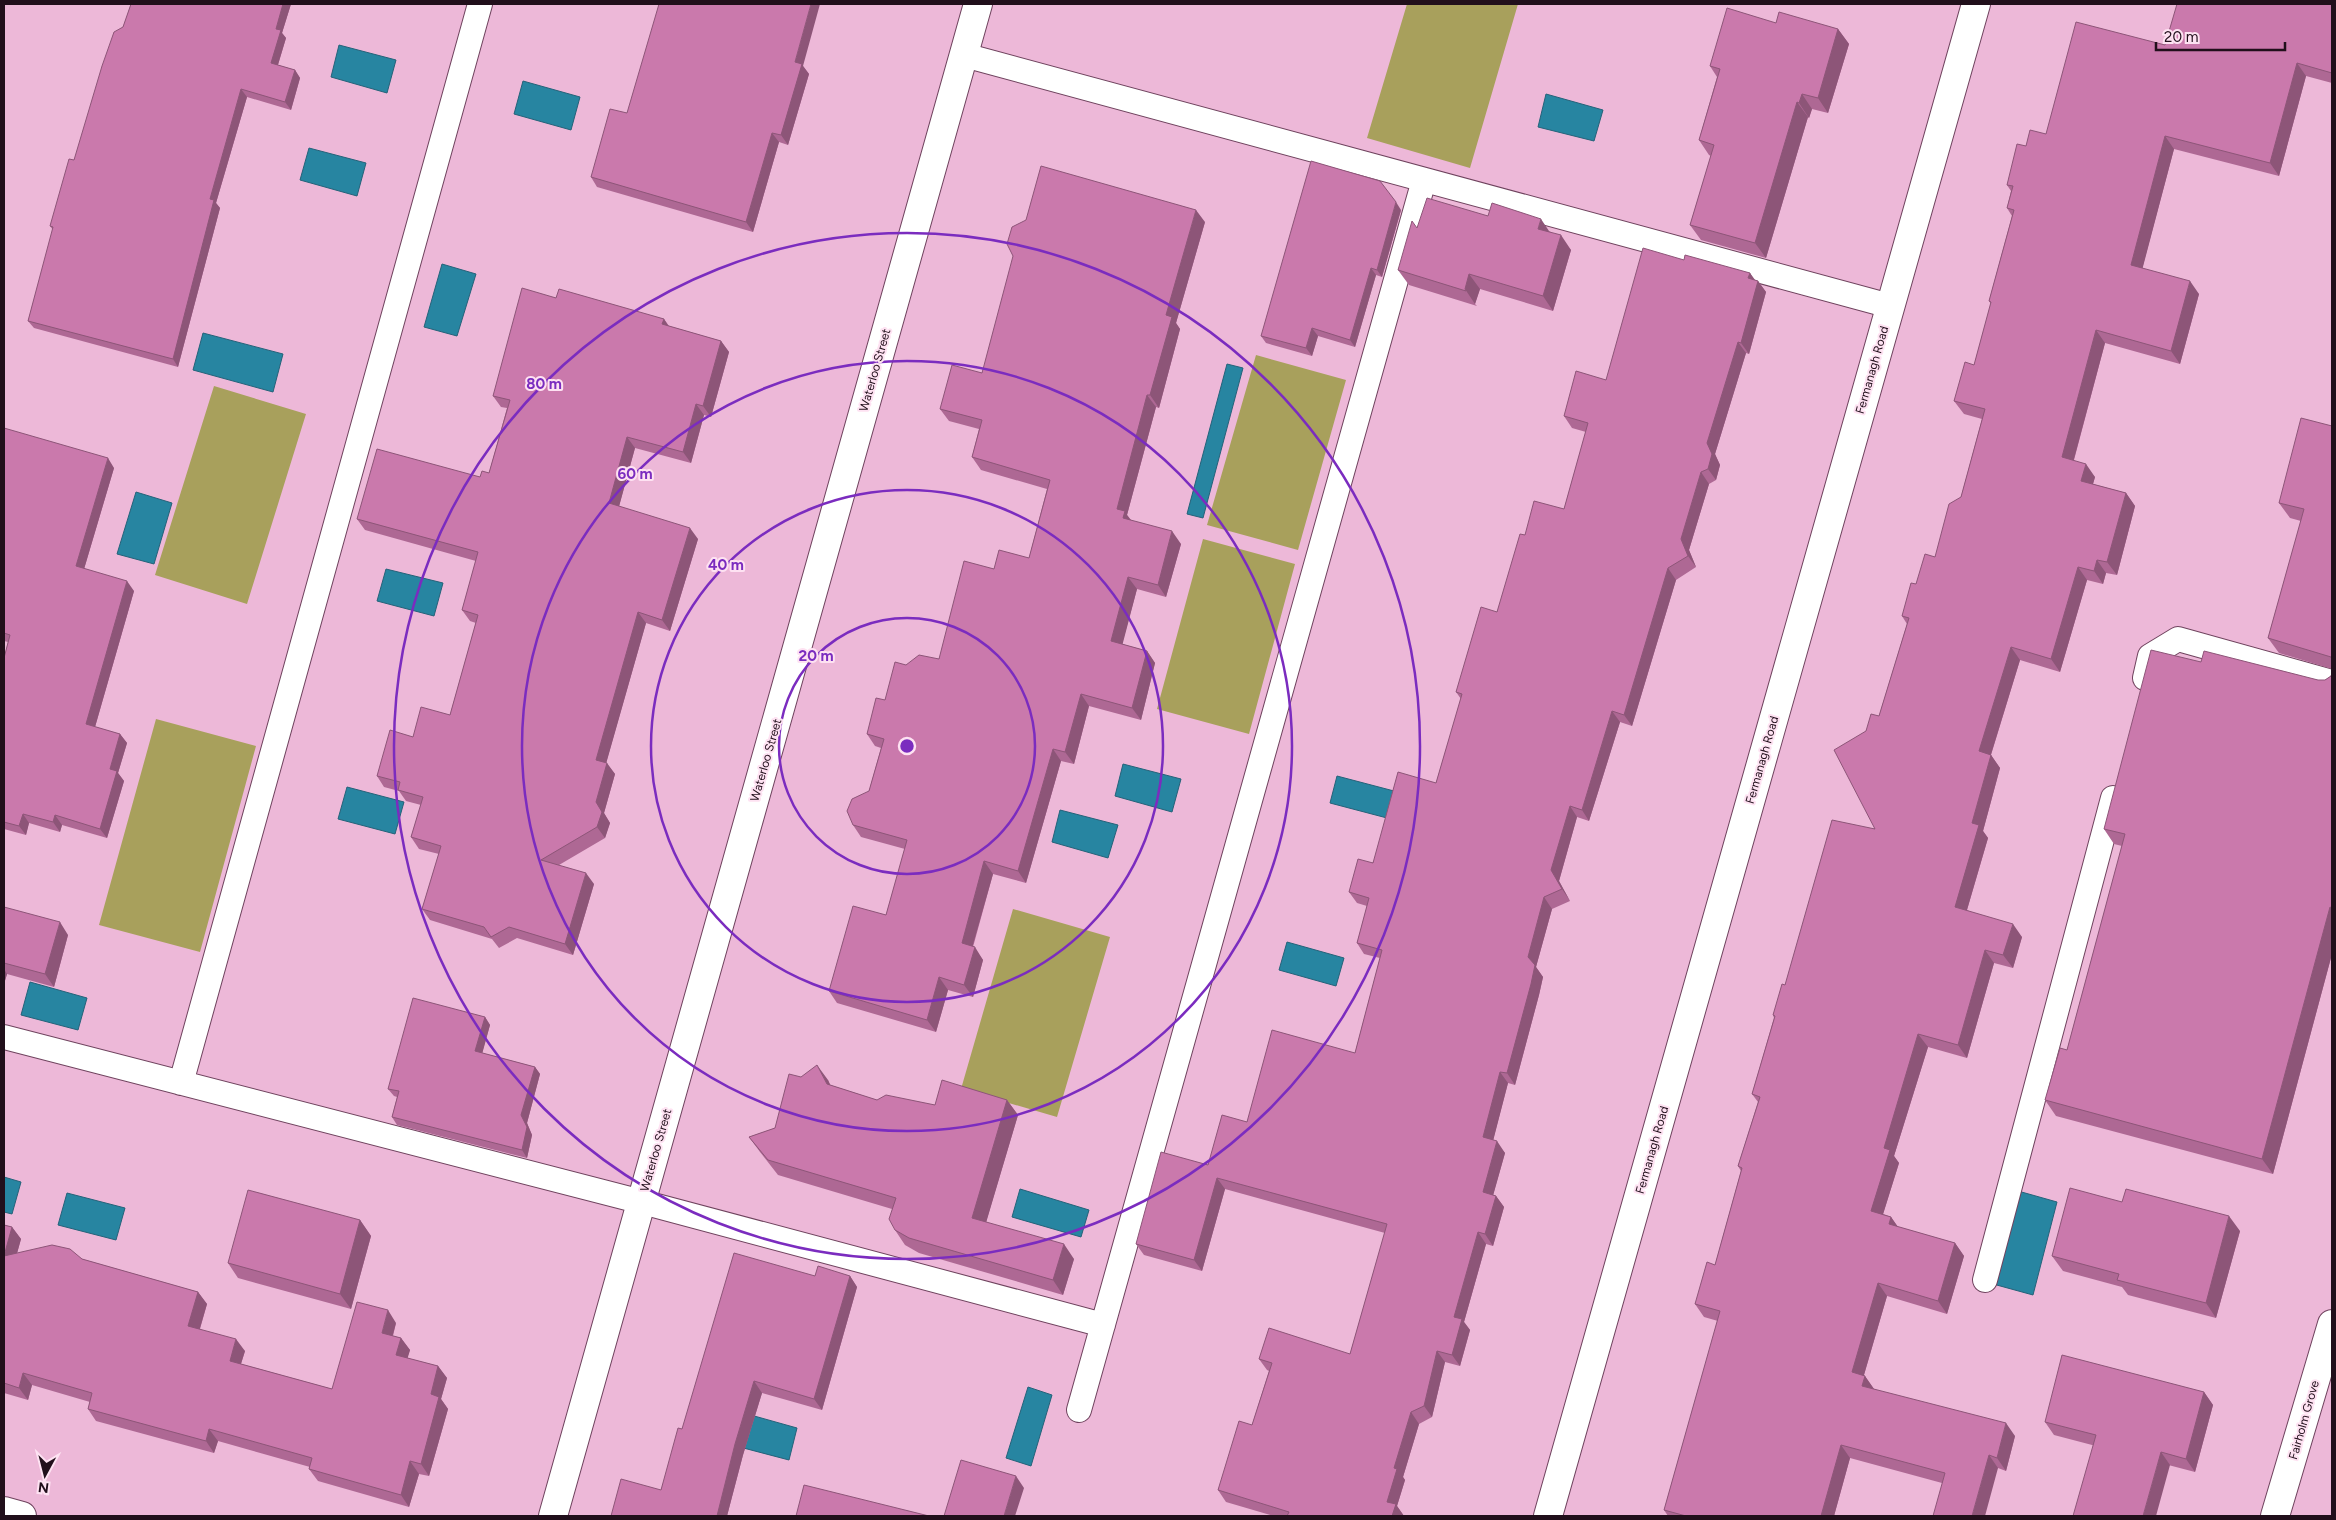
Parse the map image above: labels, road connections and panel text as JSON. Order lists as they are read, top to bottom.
{
  "streets": {
    "street": ["Waterloo Street", "Fermanagh Road", "Fairholm Grove"]
  },
  "scale_bar": "20 m",
  "north": "bottom",
  "rings": [
    "80 m",
    "60 m",
    "40 m",
    "20 m"
  ]
}
